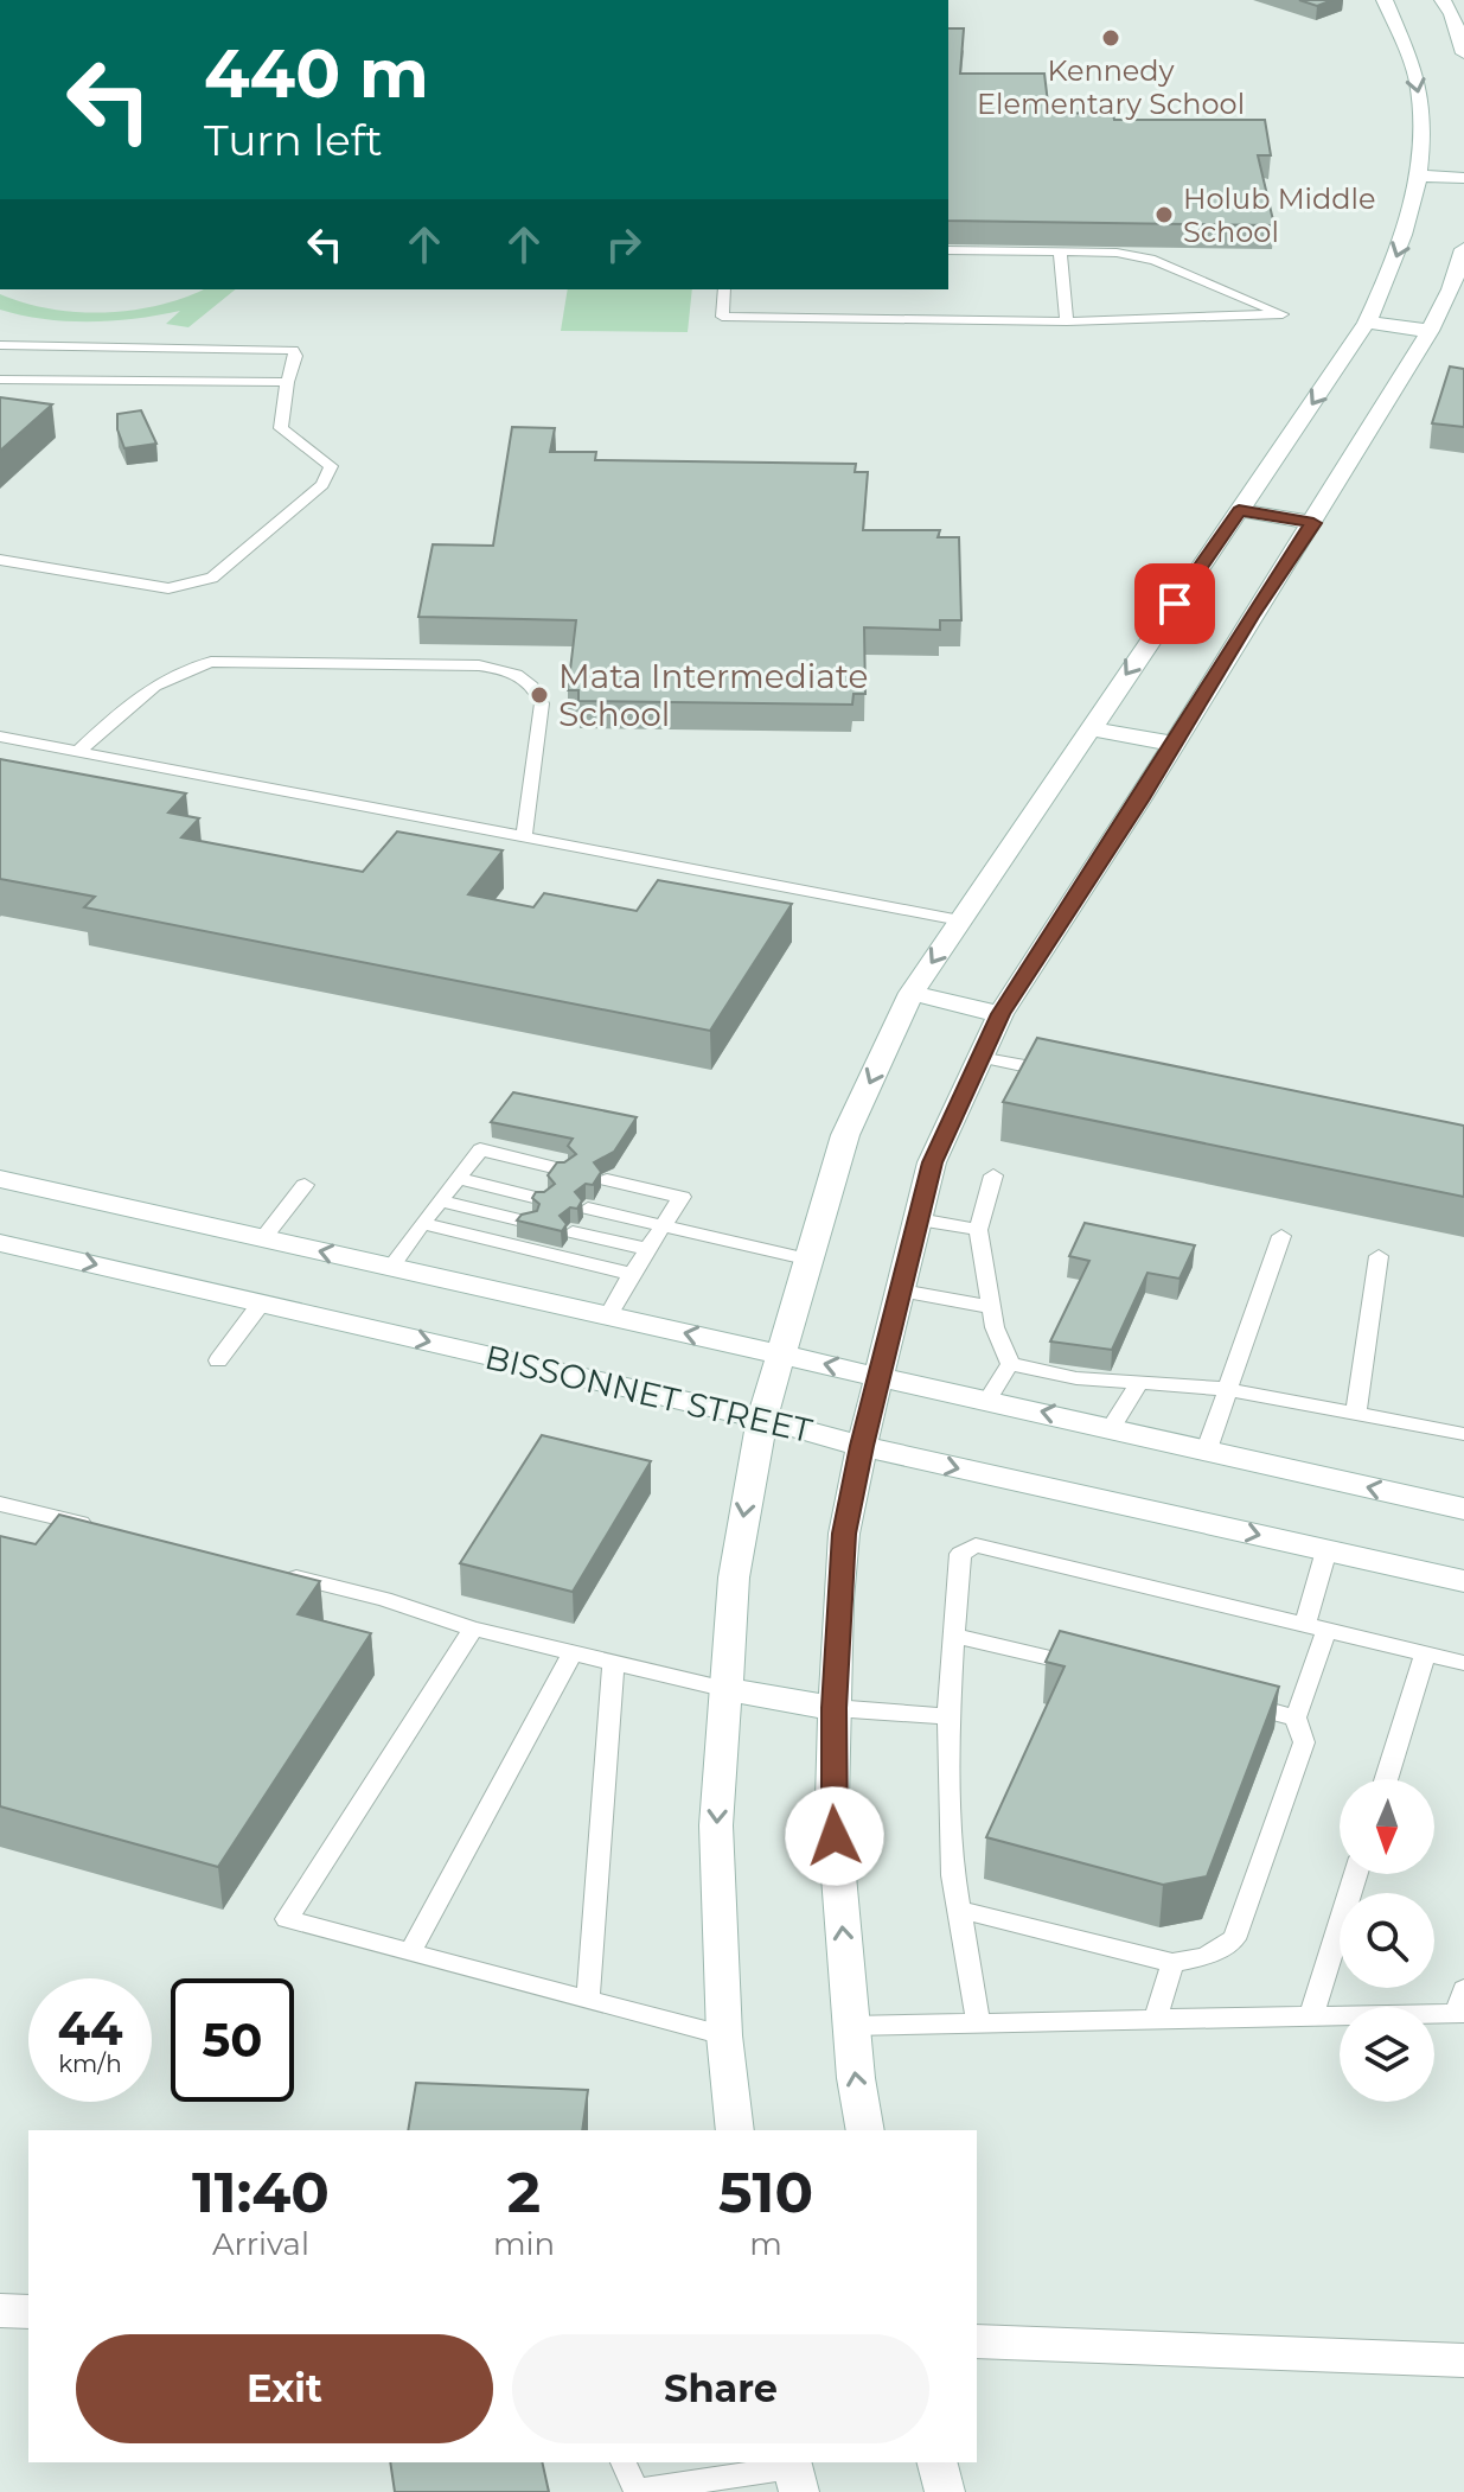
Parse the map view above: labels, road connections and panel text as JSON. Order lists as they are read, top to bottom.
{
  "streets": {
    "main road": ["BISSONNET STREET"]
  },
  "places": ["Kennedy Elementary School", "Holub Middle School", "Mata Intermediate School"],
  "north": "bottom",
  "page": {
    "turn": ["440 m", "Turn left"],
    "speed": "44 km/h",
    "limit": "50",
    "eta": [
      "11:40",
      "Arrival",
      "2",
      "min",
      "510",
      "m"
    ],
    "buttons": ["Exit", "Share"]
  }
}
